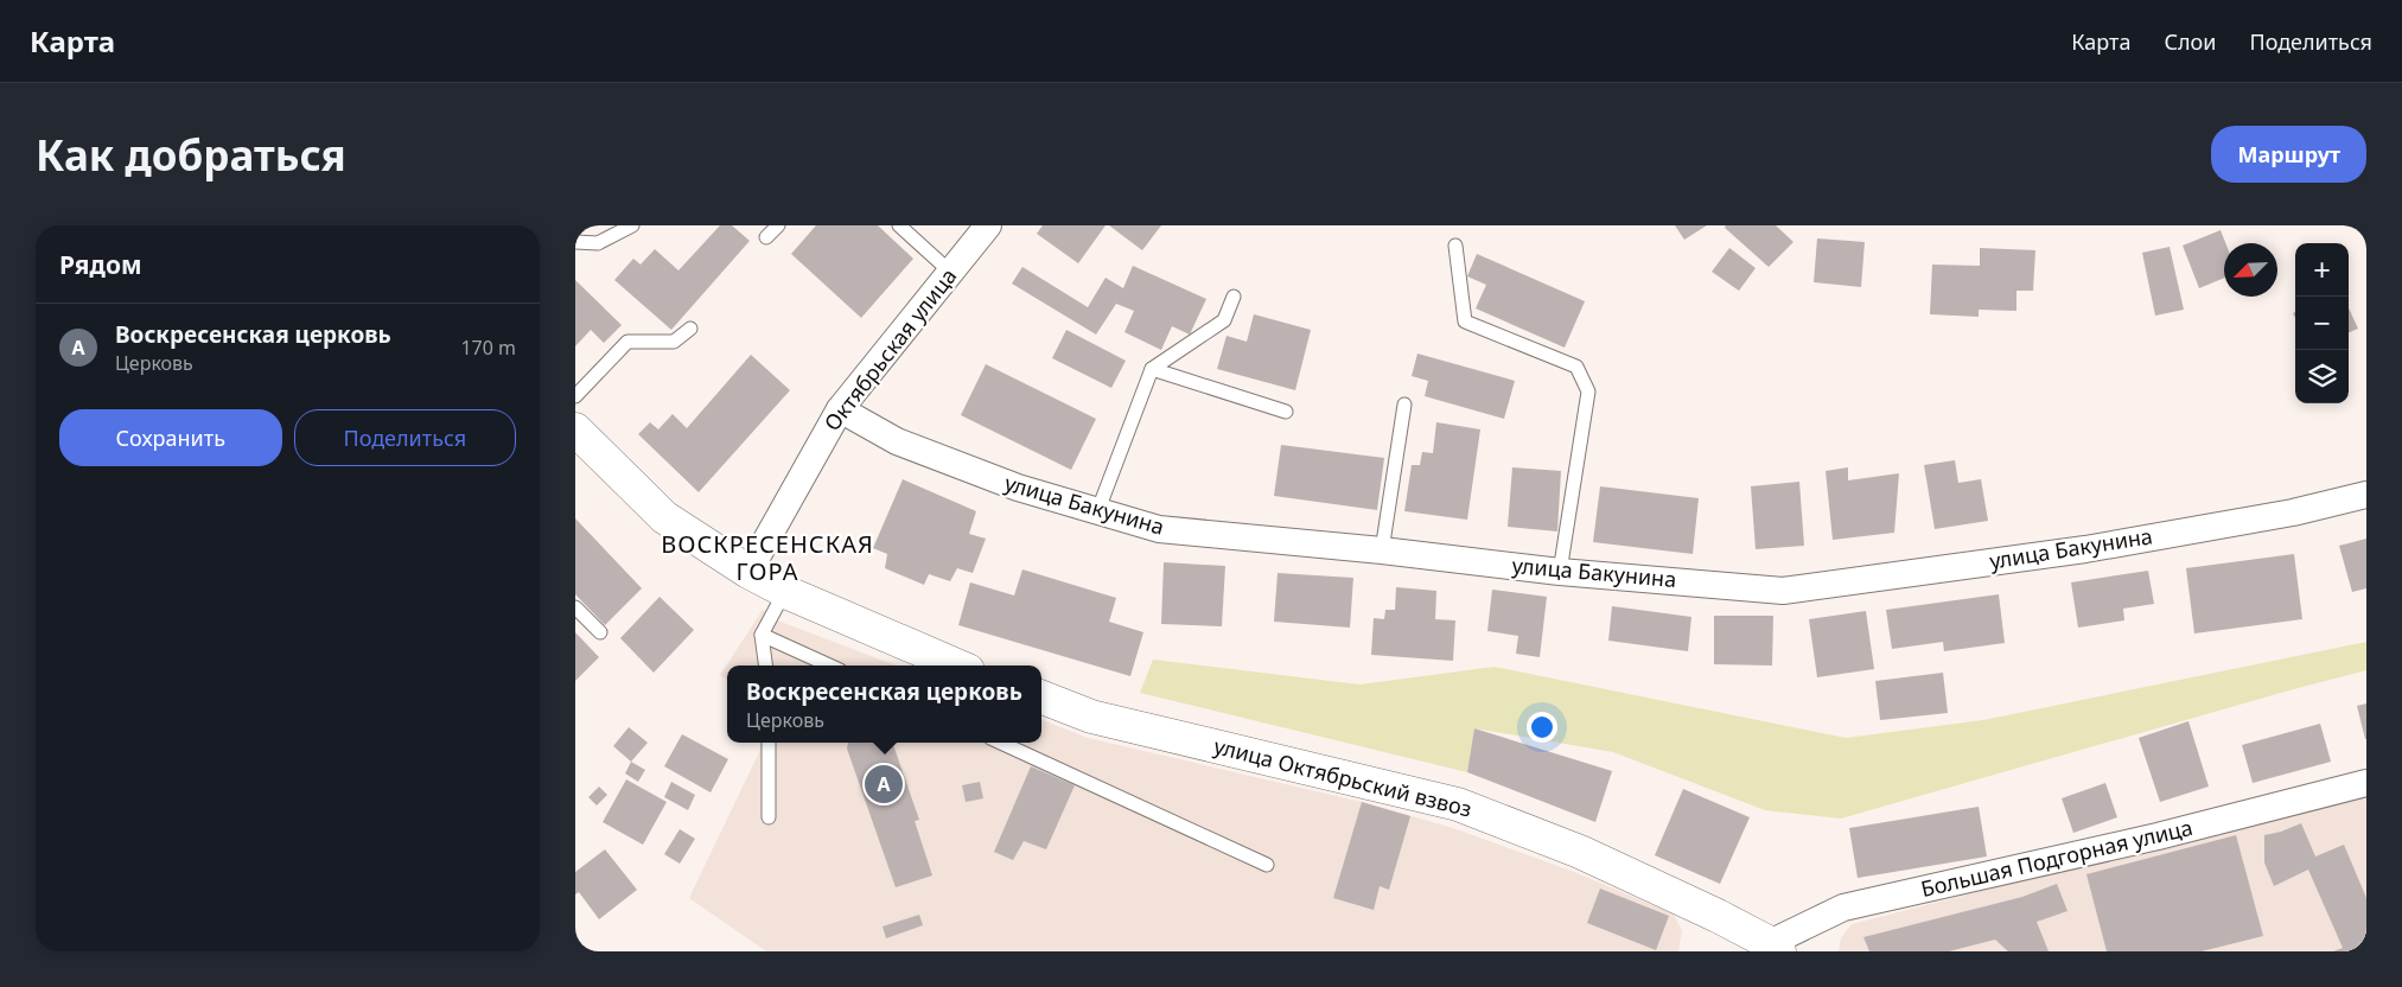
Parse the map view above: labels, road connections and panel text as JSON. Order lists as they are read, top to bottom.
{
  "streets": {
    "street": [
      "Октябрьская улица",
      "улица Бакунина",
      "улица Октябрьский взвоз",
      "Большая Подгорная улица"
    ]
  },
  "crossings": [
    ["Октябрьская улица", "улица Бакунина"],
    ["улица Октябрьский взвоз", "Большая Подгорная улица"]
  ],
  "districts": ["ВОСКРЕСЕНСКАЯ ГОРА"],
  "north": "bottom left",
  "page": {
    "header": "Карта",
    "nav": ["Карта", "Слои", "Поделиться"],
    "buttons": [
      "Маршрут",
      ["Сохранить", "Поделиться"]
    ],
    "title": "Как добраться",
    "heading": "Рядом",
    "map_buttons": ["+", "−"],
    "list": [
      {
        "mark": "A",
        "name": "Воскресенская церковь",
        "note": "Церковь",
        "value": "170 m"
      }
    ],
    "popup": ["Воскресенская церковь", "Церковь"],
    "pins": "A"
  }
}
